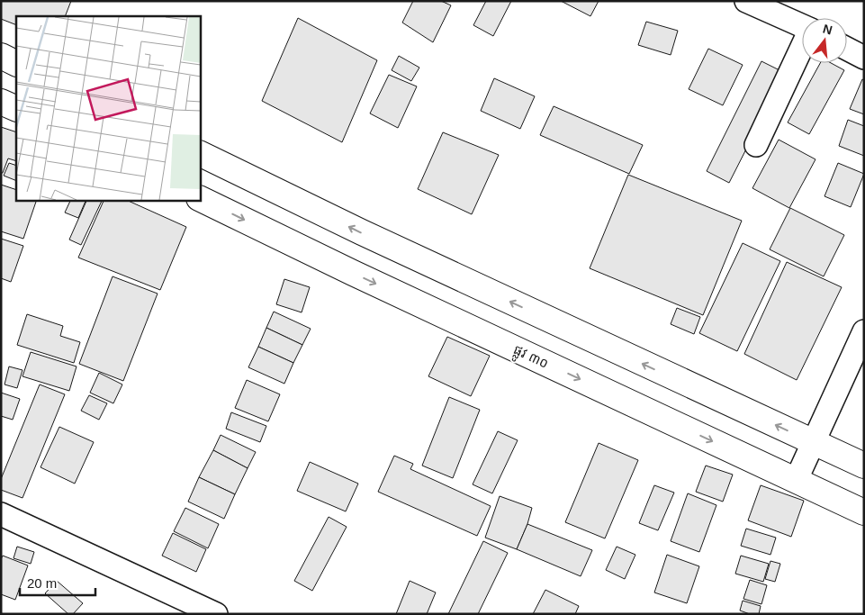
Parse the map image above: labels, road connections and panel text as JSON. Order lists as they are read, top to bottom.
{
  "streets": {
    "street": ["ផ្លូវ ៣០"]
  },
  "scale_bar": "20 m",
  "north": "top"
}
